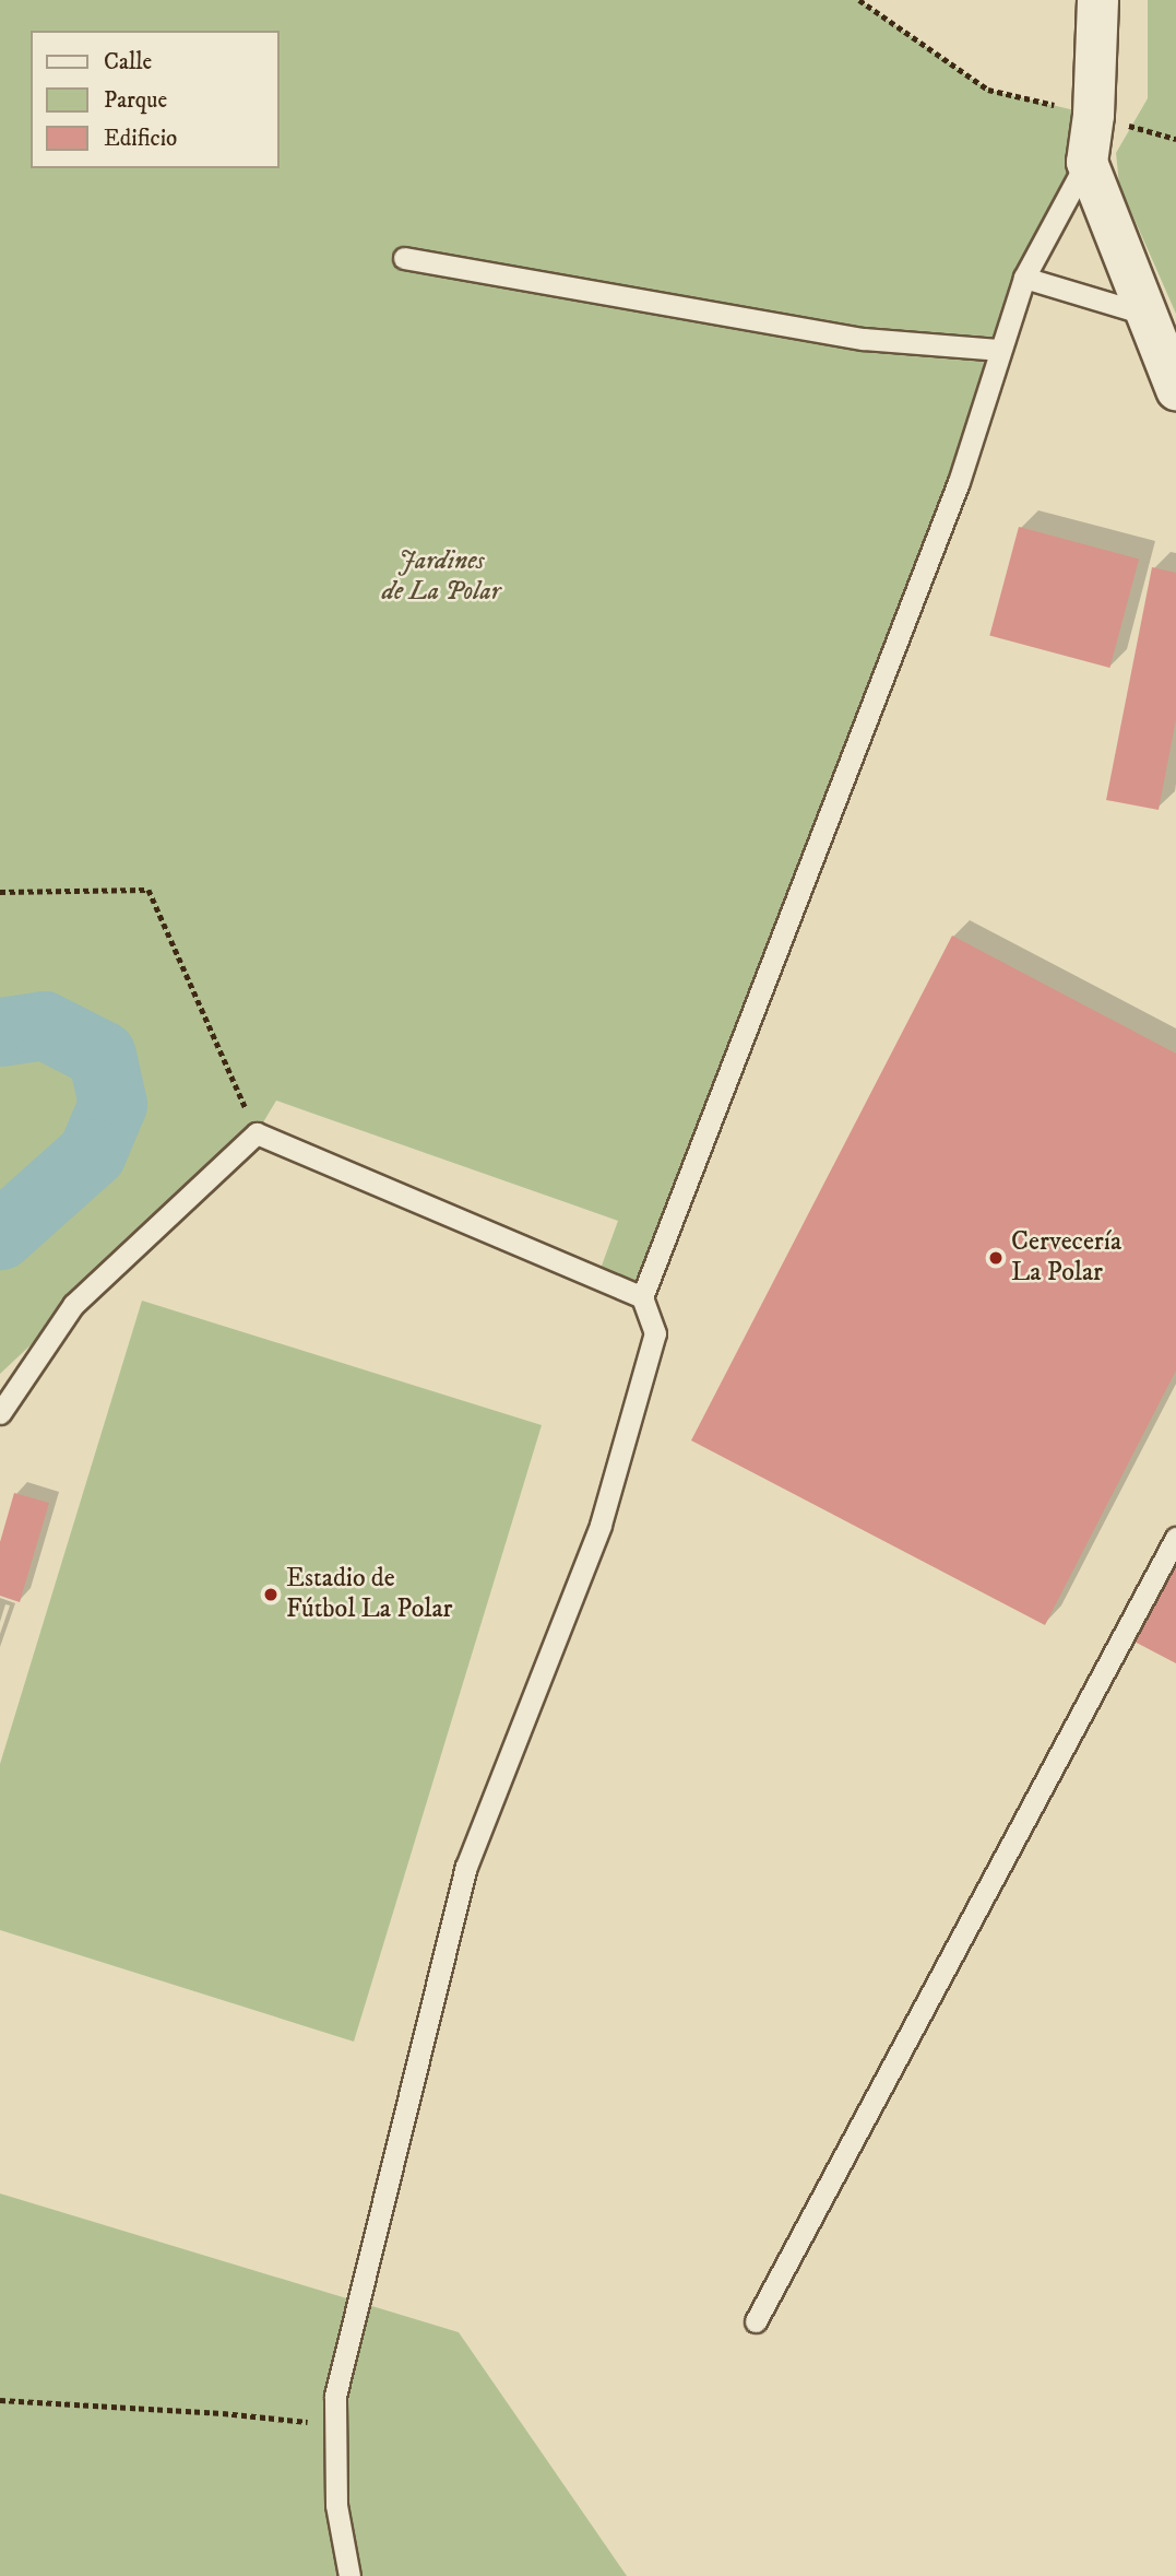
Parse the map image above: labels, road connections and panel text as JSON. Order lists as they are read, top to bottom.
{
  "parks": ["Jardines de La Polar"],
  "places": ["Cervecería La Polar", "Estadio de Fútbol La Polar"],
  "legend": ["Calle", "Parque", "Edificio"]
}
